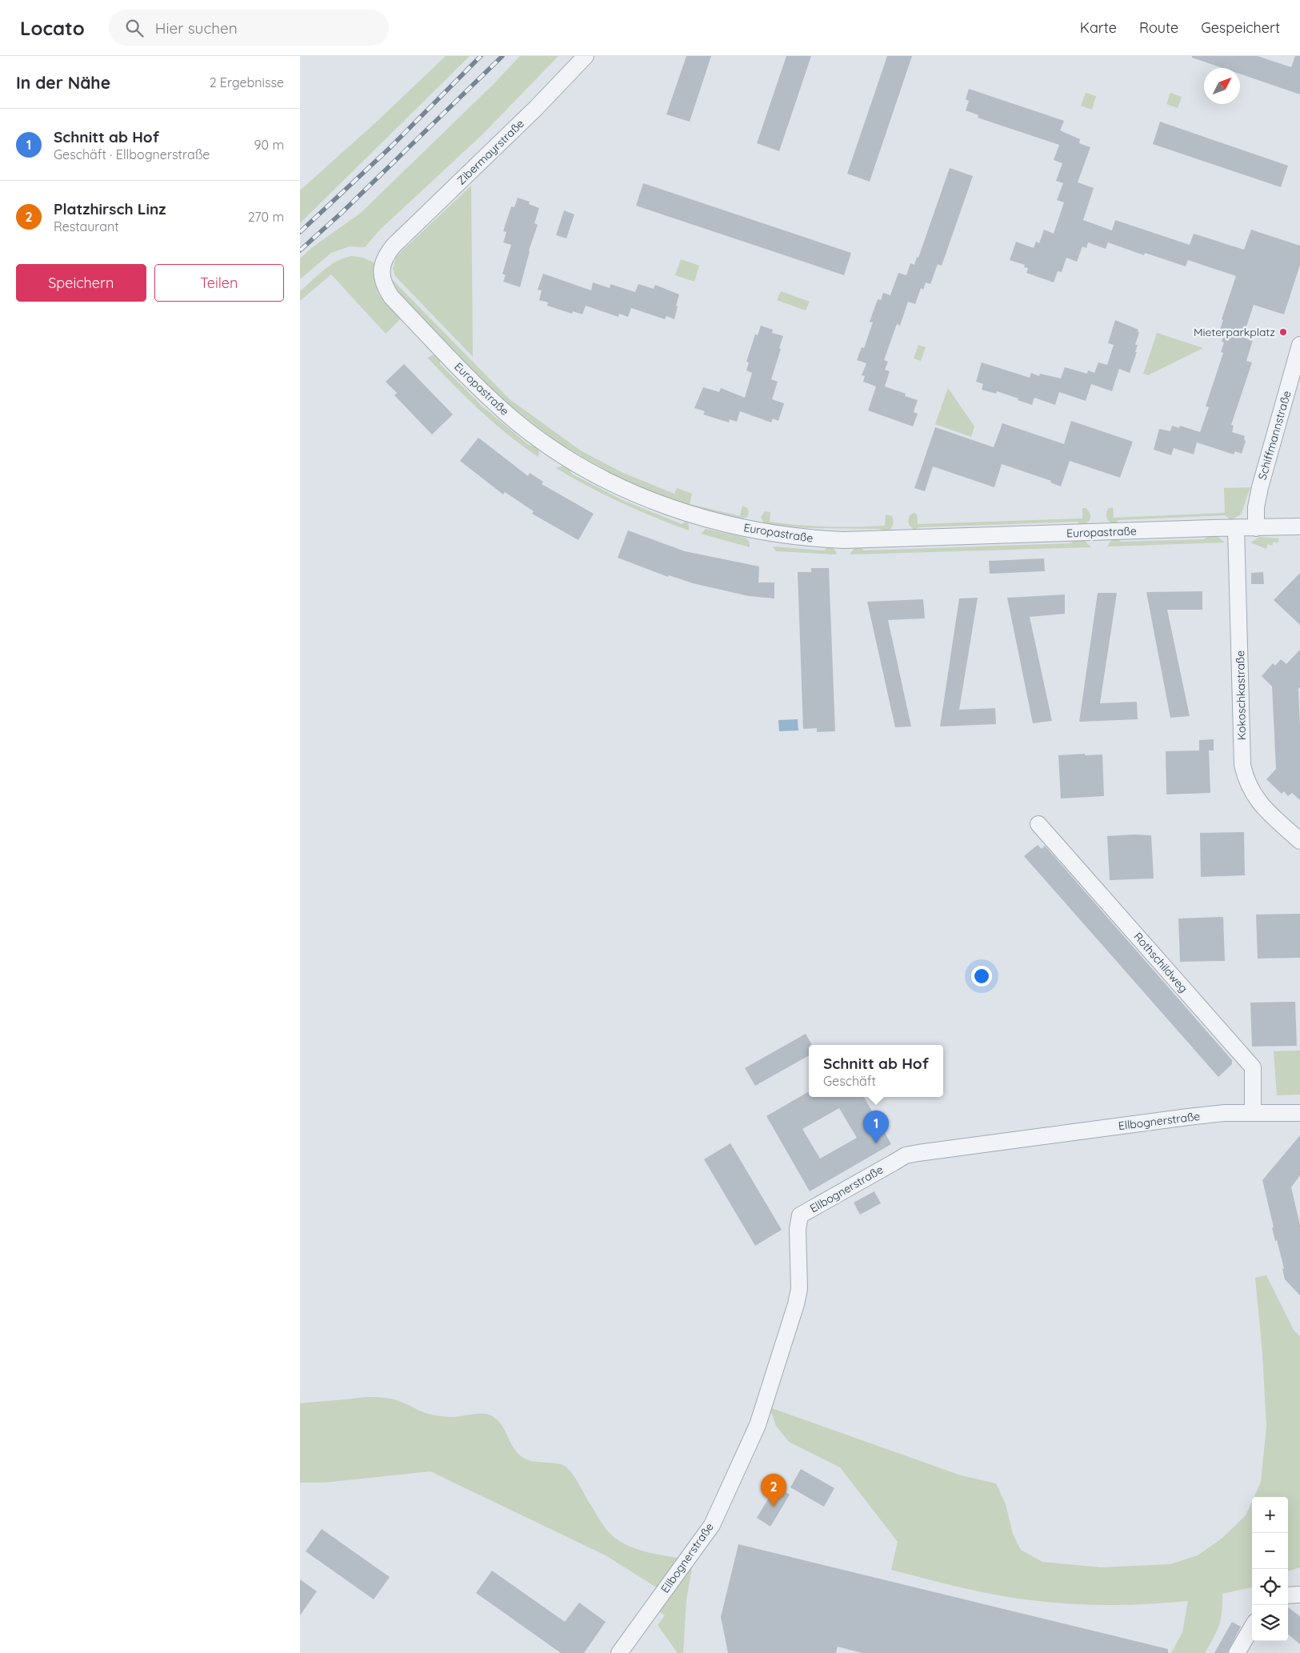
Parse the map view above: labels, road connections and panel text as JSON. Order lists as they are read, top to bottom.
{
  "streets": {
    "street": [
      "Zibermayrstraße",
      "Europastraße",
      "Schiffmannstraße",
      "Kokoschkastraße",
      "Rothschildweg",
      "Ellbognerstraße"
    ]
  },
  "crossings": [
    ["Zibermayrstraße", "Europastraße"],
    ["Europastraße", "Schiffmannstraße"],
    ["Europastraße", "Kokoschkastraße"],
    ["Rothschildweg", "Ellbognerstraße"]
  ],
  "places": ["Mieterparkplatz"],
  "north": "top right",
  "page": {
    "header": "Locato",
    "search": "Hier suchen",
    "nav": ["Karte", "Route", "Gespeichert"],
    "heading": ["In der Nähe", "2 Ergebnisse"],
    "list": [
      {
        "mark": "1",
        "name": "Schnitt ab Hof",
        "note": "Geschäft · Ellbognerstraße",
        "value": "90 m"
      },
      {
        "mark": "2",
        "name": "Platzhirsch Linz",
        "note": "Restaurant",
        "value": "270 m"
      }
    ],
    "buttons": ["Speichern", "Teilen"],
    "popup": ["Schnitt ab Hof", "Geschäft"],
    "pins": ["1", "2"],
    "map_buttons": ["+", "−"]
  }
}
